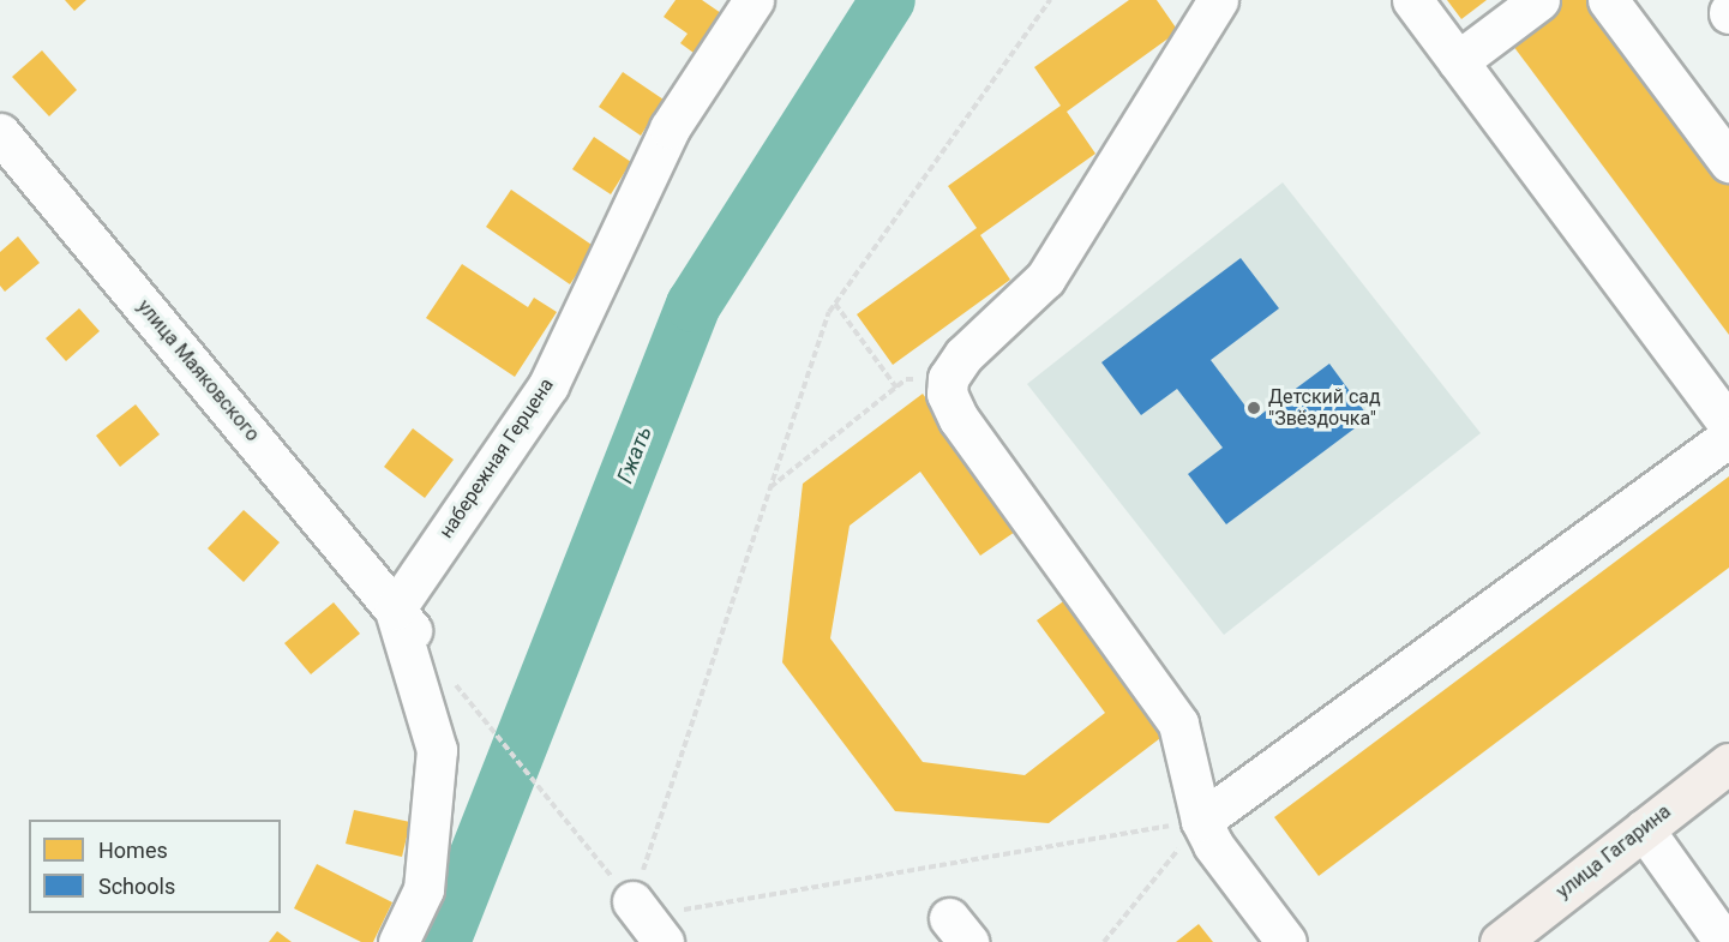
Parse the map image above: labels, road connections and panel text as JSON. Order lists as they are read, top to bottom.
{
  "streets": {
    "main road": ["улица Гагарина"],
    "street": ["улица Маяковского", "набережная Герцена"]
  },
  "crossings": [
    ["улица Маяковского", "набережная Герцена"]
  ],
  "water": ["Гжать"],
  "places": ["Детский сад \"Звёздочка\""],
  "legend": ["Homes", "Schools"]
}
